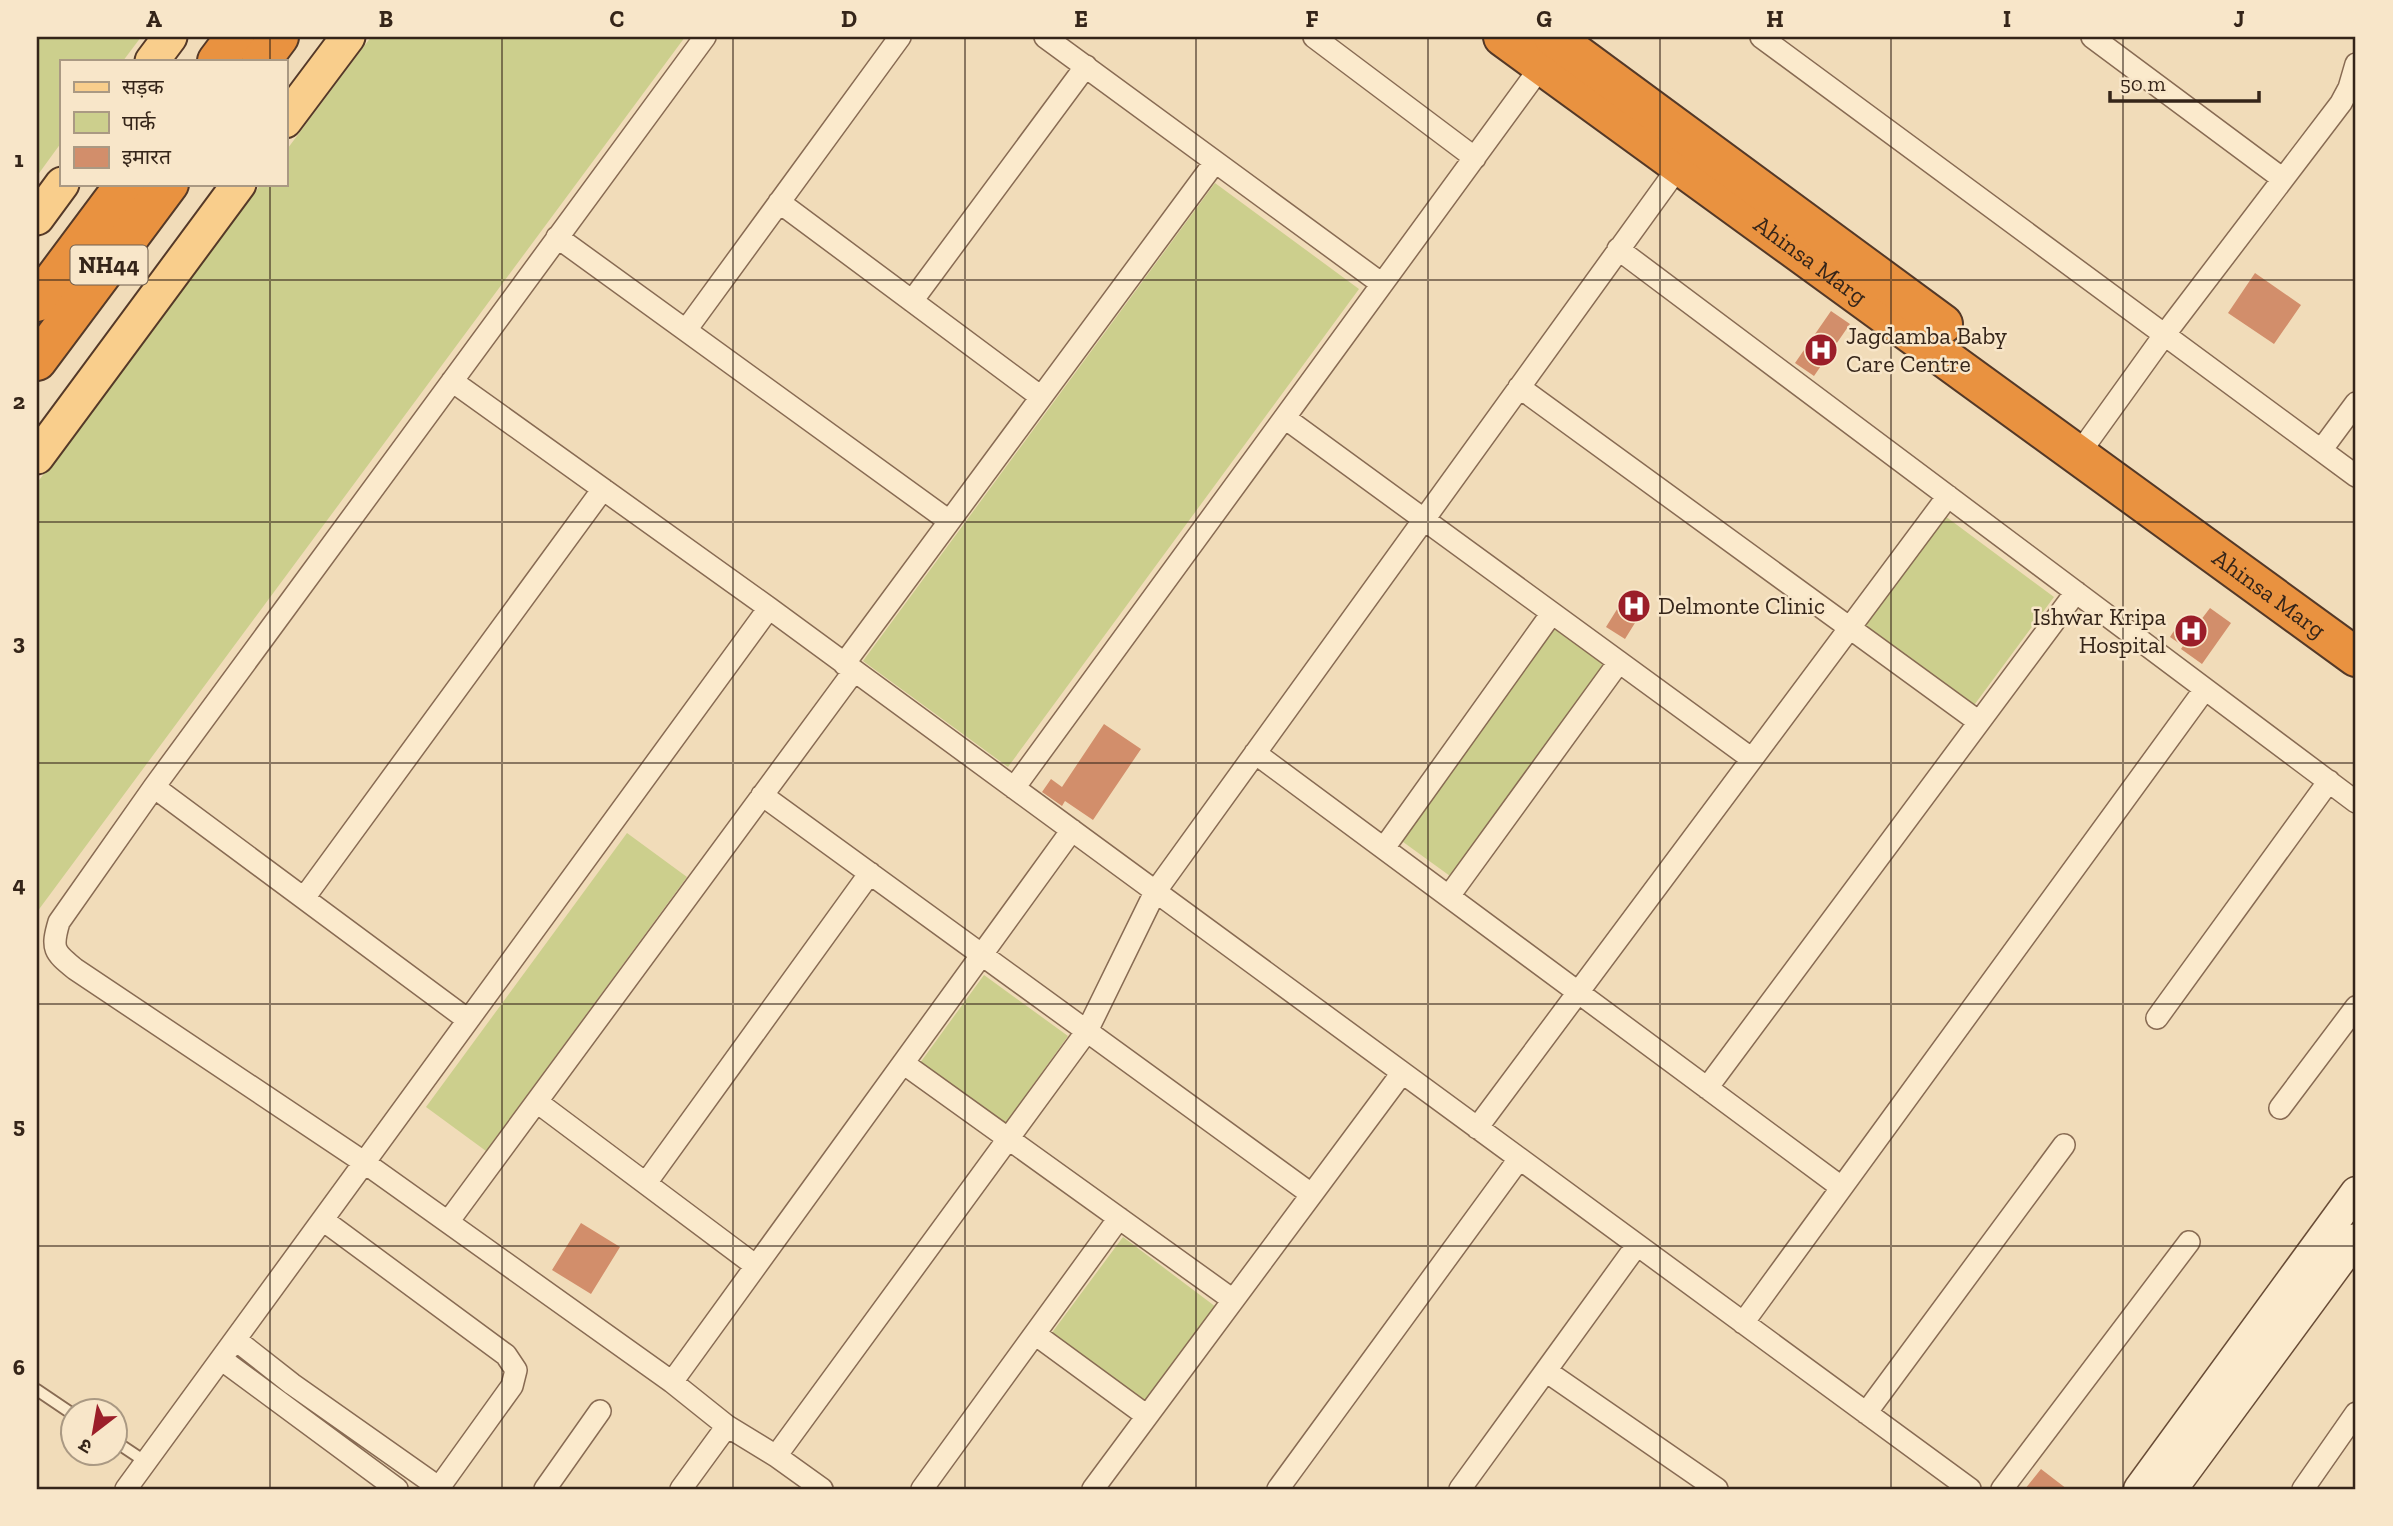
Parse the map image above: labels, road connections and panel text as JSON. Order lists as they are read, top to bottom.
{
  "streets": {
    "highway": ["Ahinsa Marg", "NH44"]
  },
  "places": {
    "hospital": ["Jagdamba Baby Care Centre", "Delmonte Clinic", "Ishwar Kripa Hospital"]
  },
  "legend": ["सड़क", "पार्क", "इमारत"],
  "scale_bar": "50 m",
  "north": "bottom left",
  "grid": {
    "columns": [
      "A",
      "B",
      "C",
      "D",
      "E",
      "F",
      "G",
      "H",
      "I",
      "J"
    ],
    "rows": [
      "1",
      "2",
      "3",
      "4",
      "5",
      "6"
    ]
  }
}
